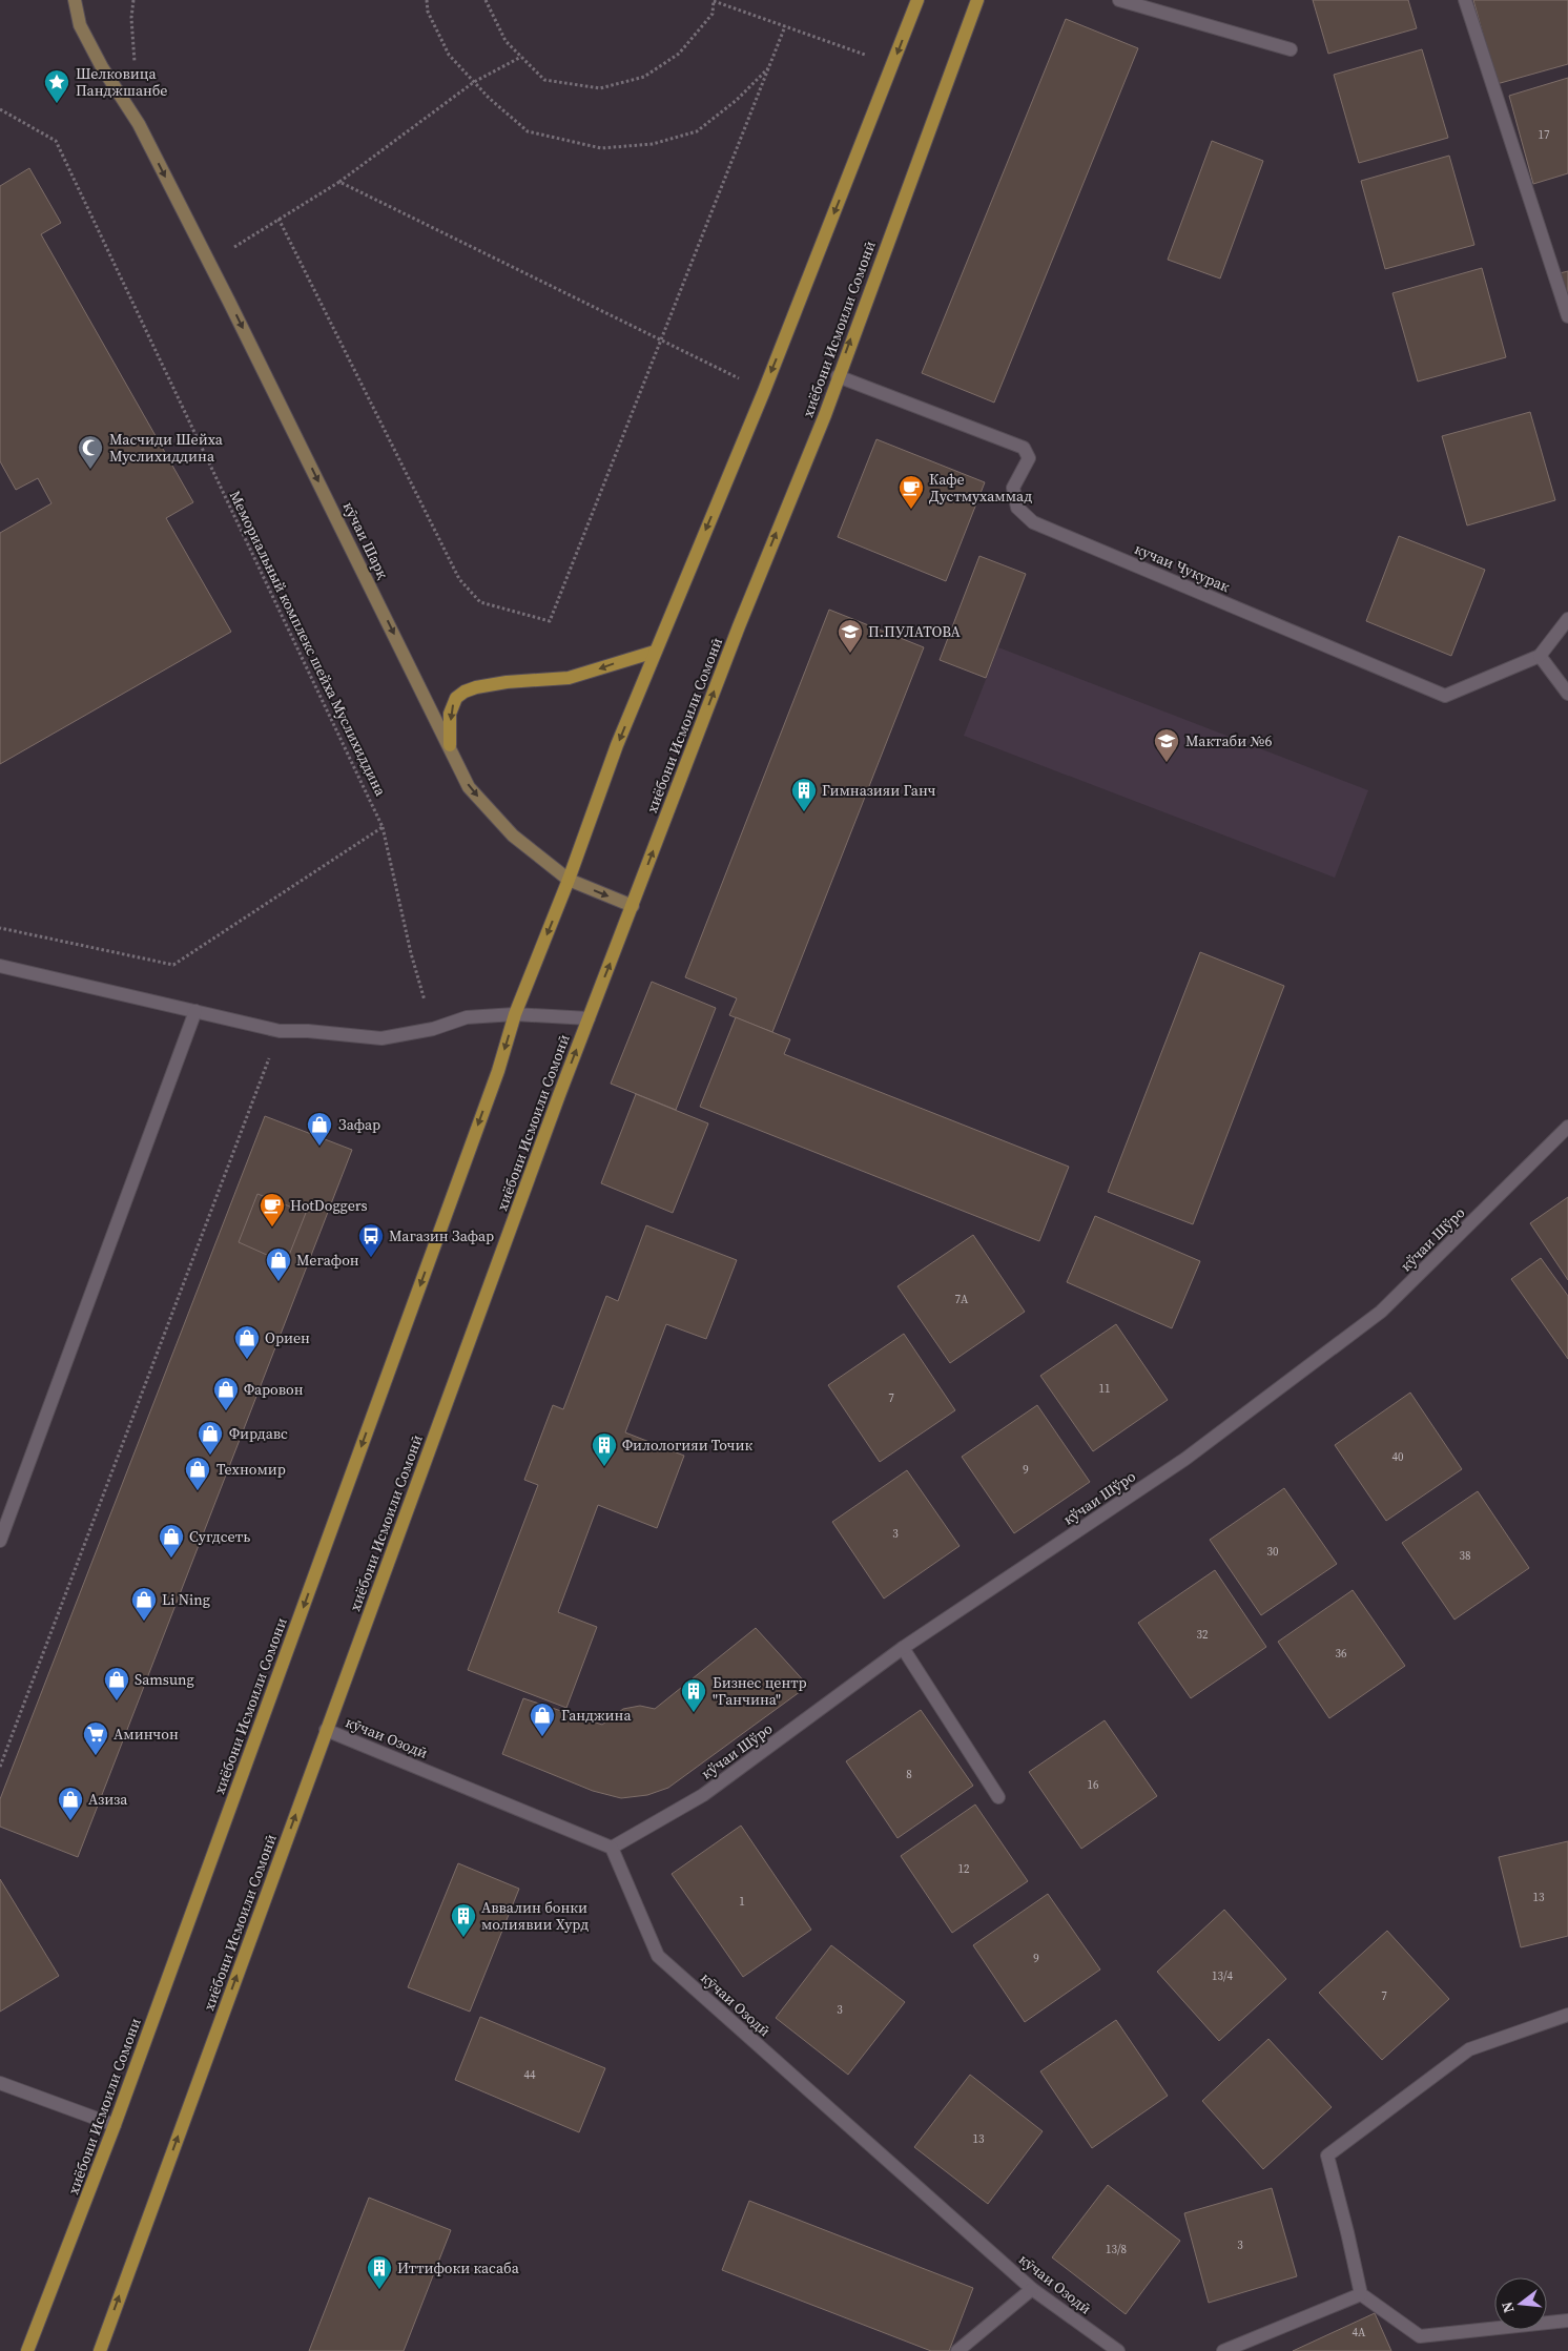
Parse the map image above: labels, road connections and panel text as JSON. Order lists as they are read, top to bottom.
{
  "streets": {
    "main road": ["хиёбони Исмоили Сомонӣ", "кӯчаи Шарқ", "хиёбони Исмоили Сомони"],
    "street": ["кучаи Чукурак", "кўчаи Шўро", "кӯчаи Озодӣ"],
    "path": ["Мемориальный комплекс шейха Муслихиддина"]
  },
  "crossings": [
    ["хиёбони Исмоили Сомонӣ", "кӯчаи Шарқ"],
    ["хиёбони Исмоили Сомонӣ", "кучаи Чукурак"],
    ["хиёбони Исмоили Сомонӣ", "кӯчаи Озодӣ"],
    ["кўчаи Шўро", "кӯчаи Озодӣ"]
  ],
  "one_way": ["кӯчаи Шарқ", "хиёбони Исмоили Сомони"],
  "places": {
    "place": ["Шелковица Панджшанбе"],
    "mosque": ["Масчиди Шейха Муслихиддина"],
    "cafe": ["Кафе Дустмухаммад", "HotDoggers"],
    "school or university": ["П.ПУЛАТОВА", "Мактаби №6"],
    "building": [
      "Гимназияи Ганч",
      "Филологияи Точик",
      "Бизнес центр \"Ганчина\"",
      "Аввалин бонки молиявии Хурд",
      "Иттифоки касаба"
    ],
    "shop": [
      "Зафар",
      "Мегафон",
      "Ориен",
      "Фаровон",
      "Фирдавс",
      "Техномир",
      "Сугдсеть",
      "Li Ning",
      "Samsung",
      "Ганджина",
      "Азиза"
    ],
    "bus stop": ["Магазин Зафар"],
    "supermarket": ["Аминчон"]
  },
  "house_numbers": [
    "17",
    "7А",
    "11",
    "7",
    "40",
    "9",
    "3",
    "30",
    "38",
    "32",
    "36",
    "8",
    "16",
    "12",
    "13",
    "1",
    "9",
    "13/4",
    "7",
    "3",
    "44",
    "13",
    "3",
    "13/8",
    "4А"
  ],
  "north": "left"
}
